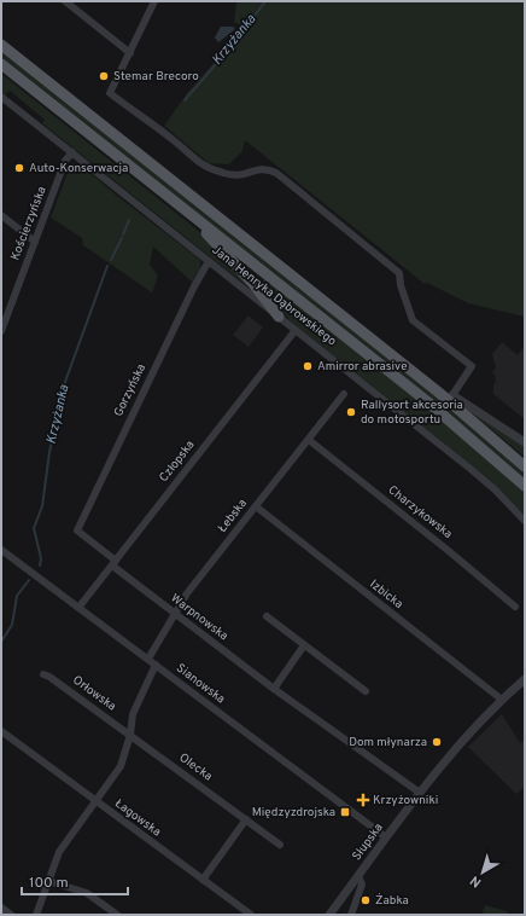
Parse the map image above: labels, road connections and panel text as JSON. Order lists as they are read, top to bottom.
{
  "streets": {
    "main road": ["Jana Henryka Dąbrowskiego"],
    "street": [
      "Kościerzyńska",
      "Gorzyńska",
      "Człopska",
      "Charzykowska",
      "Łebska",
      "Izbicka",
      "Warpnowska",
      "Sianowska",
      "Orłowska",
      "Olecka",
      "Łagowska",
      "Słupska"
    ]
  },
  "crossings": [
    ["Kościerzyńska", "Jana Henryka Dąbrowskiego"],
    ["Jana Henryka Dąbrowskiego", "Gorzyńska"],
    ["Jana Henryka Dąbrowskiego", "Człopska"],
    ["Gorzyńska", "Warpnowska"],
    ["Człopska", "Warpnowska"],
    ["Człopska", "Sianowska"],
    ["Charzykowska", "Łebska"],
    ["Łebska", "Izbicka"],
    ["Łebska", "Warpnowska"],
    ["Łebska", "Sianowska"],
    ["Izbicka", "Słupska"],
    ["Warpnowska", "Słupska"],
    ["Sianowska", "Słupska"],
    ["Orłowska", "Olecka"]
  ],
  "water": ["Krzyżanka"],
  "places": {
    "other": [
      "Stemar Brecoro",
      "Auto-Konserwacja",
      "Amirror abrasive",
      "Rallysort akcesoria do motosportu",
      "Dom młynarza",
      "Żabka"
    ],
    "health": ["Krzyżowniki"],
    "transit": ["Międzyzdrojska"]
  },
  "scale_bar": "100 m",
  "north": "bottom left"
}
